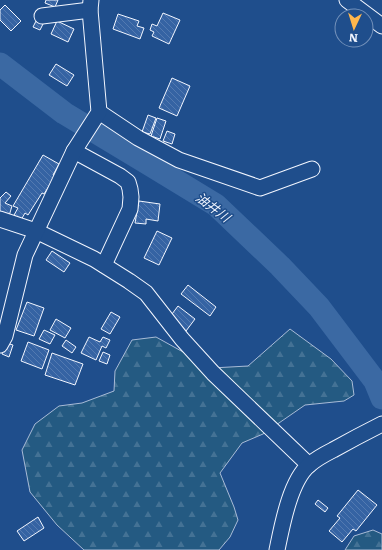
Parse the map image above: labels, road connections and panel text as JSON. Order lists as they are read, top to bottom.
{
  "water": ["油井川"],
  "north": "bottom"
}
